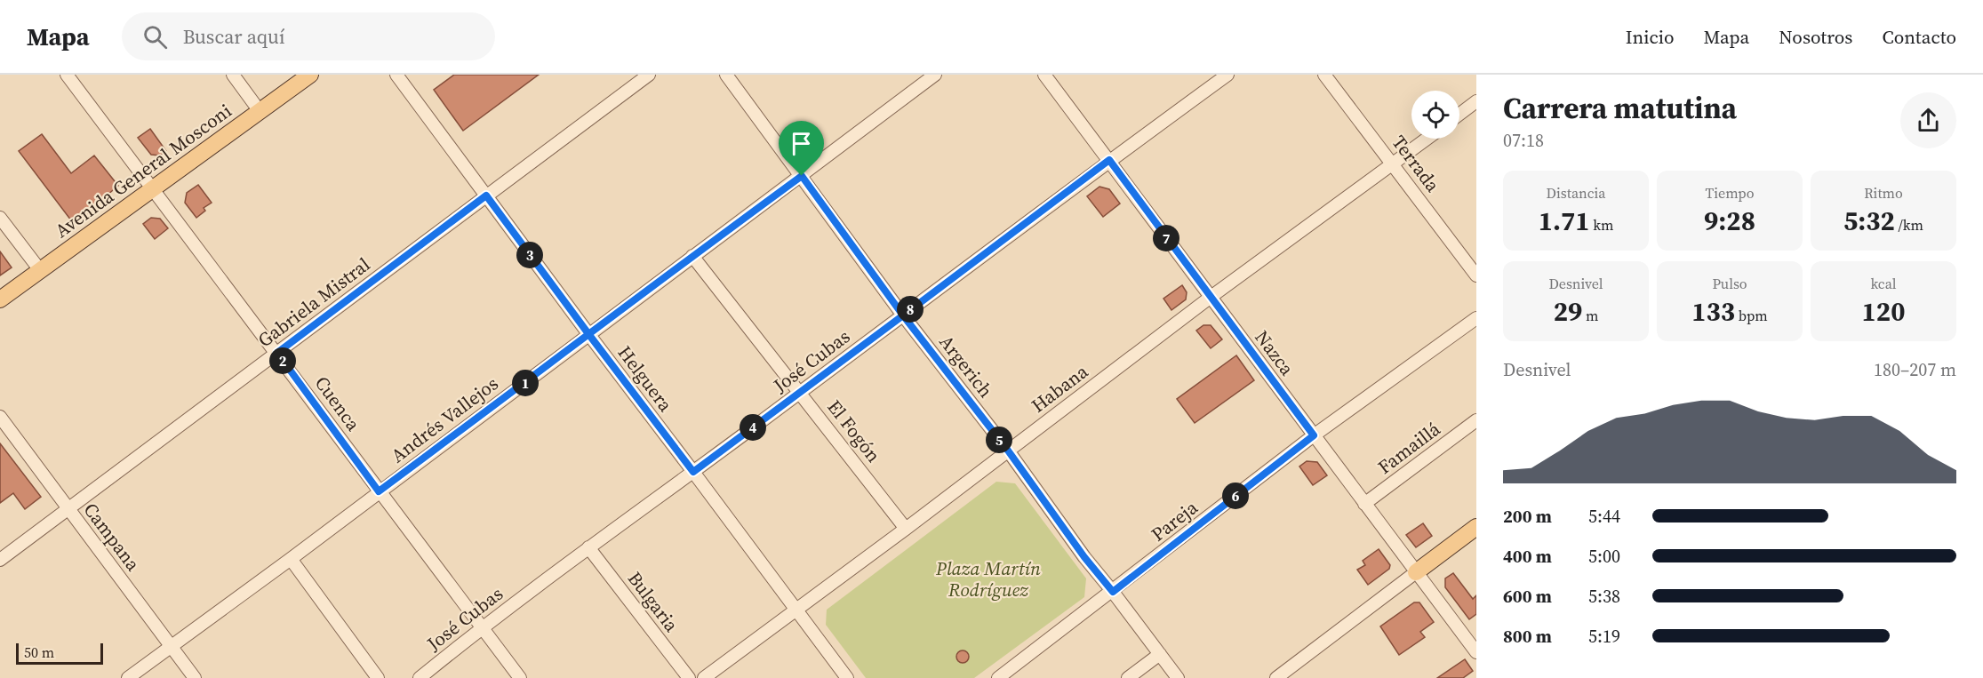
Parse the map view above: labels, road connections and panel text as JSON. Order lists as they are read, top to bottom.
{
  "streets": {
    "main road": ["Avenida General Mosconi"],
    "street": [
      "Terrada",
      "Gabriela Mistral",
      "Nazca",
      "José Cubas",
      "Argerich",
      "Helguera",
      "Habana",
      "Cuenca",
      "Andrés Vallejos",
      "El Fogón",
      "Famaillá",
      "Pareja",
      "Campana",
      "Bulgaria"
    ]
  },
  "crossings": [
    ["Terrada", "Habana"],
    ["Avenida General Mosconi", "Cuenca"],
    ["Gabriela Mistral", "Helguera"],
    ["Gabriela Mistral", "Cuenca"],
    ["Gabriela Mistral", "Campana"],
    ["Nazca", "José Cubas"],
    ["Nazca", "Habana"],
    ["Nazca", "Famaillá"],
    ["Nazca", "Pareja"],
    ["José Cubas", "Argerich"],
    ["José Cubas", "Helguera"],
    ["José Cubas", "Cuenca"],
    ["José Cubas", "El Fogón"],
    ["José Cubas", "Bulgaria"],
    ["Argerich", "Habana"],
    ["Argerich", "Andrés Vallejos"],
    ["Argerich", "Pareja"],
    ["Helguera", "Habana"],
    ["Helguera", "Andrés Vallejos"],
    ["Habana", "El Fogón"],
    ["Cuenca", "Andrés Vallejos"],
    ["Andrés Vallejos", "El Fogón"],
    ["Andrés Vallejos", "Campana"]
  ],
  "parks": ["Plaza Martín Rodríguez"],
  "scale_bar": "50 m",
  "page": {
    "header": "Mapa",
    "search": "Buscar aquí",
    "nav": [
      "Inicio",
      "Mapa",
      "Nosotros",
      "Contacto"
    ],
    "heading": ["Carrera matutina", "07:18"],
    "stats": [
      ["Distancia", "1.71 km"],
      ["Tiempo", "9:28"],
      ["Ritmo", "5:32 /km"],
      ["Desnivel", "29 m"],
      ["Pulso", "133 bpm"],
      ["kcal", "120"]
    ],
    "pins": [
      "7",
      "3",
      "8",
      "2",
      "1",
      "4",
      "5",
      "6"
    ],
    "chart": ["Desnivel", "180–207 m"],
    "list": [
      {
        "name": "200 m",
        "note": "5:44"
      },
      {
        "name": "400 m",
        "note": "5:00"
      },
      {
        "name": "600 m",
        "note": "5:38"
      },
      {
        "name": "800 m",
        "note": "5:19"
      }
    ],
    "scale": "50 m"
  }
}
